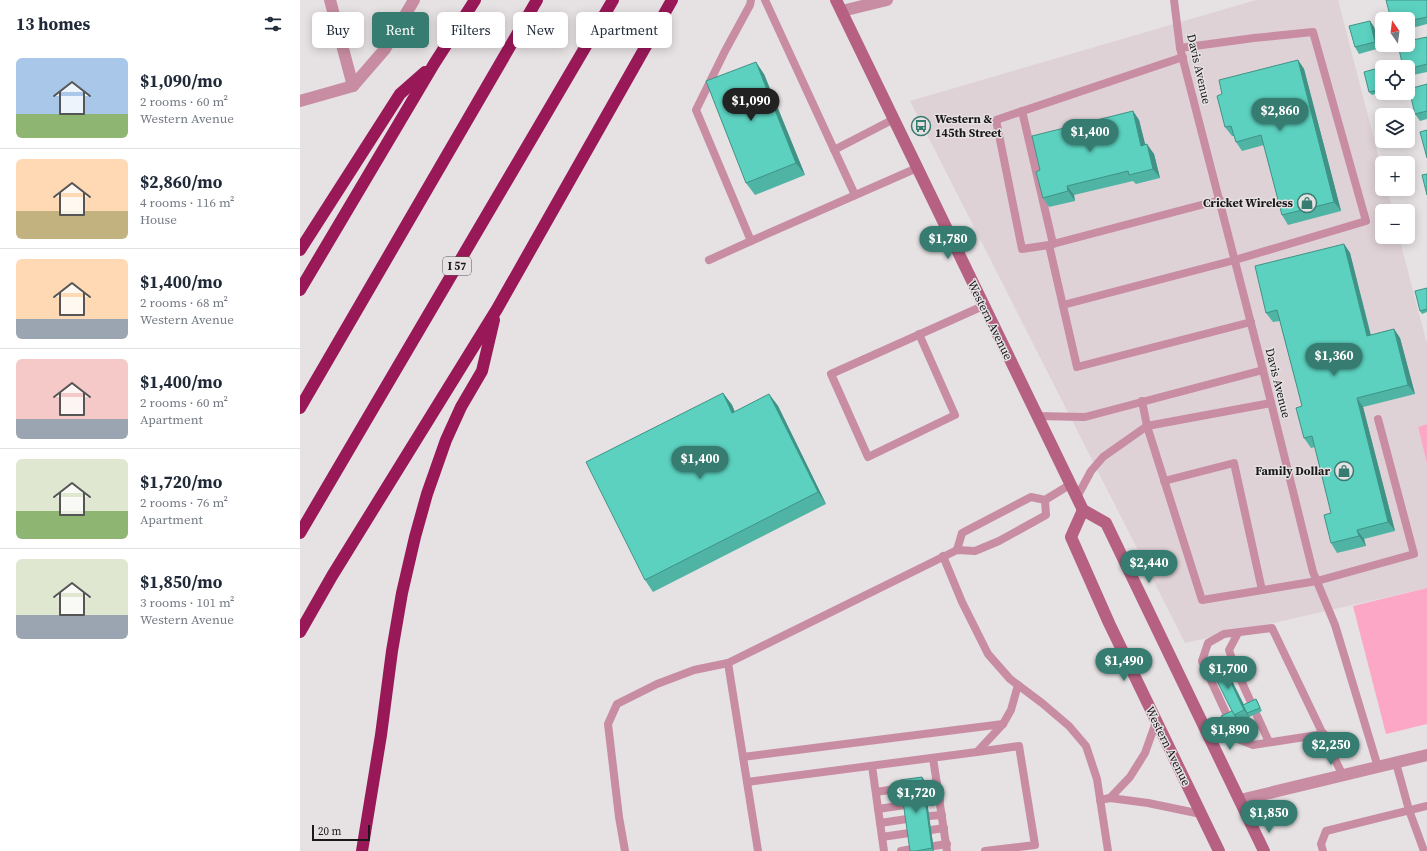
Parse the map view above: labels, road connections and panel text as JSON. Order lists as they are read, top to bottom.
{
  "streets": {
    "highway": ["I 57"],
    "main road": ["Western Avenue"],
    "lane": ["Davis Avenue"]
  },
  "places": {
    "bus stop": ["Western & 145th Street"],
    "shop": ["Cricket Wireless", "Family Dollar"]
  },
  "scale_bar": "20 m",
  "north": "top",
  "page": {
    "heading": "13 homes",
    "map_buttons": ["+", "−"],
    "chip": [
      "Buy",
      "Rent",
      "Filters",
      "New",
      "Apartment"
    ],
    "list": [
      {
        "name": "$1,090/mo",
        "note": "2 rooms · 60 m² · Western Avenue"
      },
      {
        "name": "$2,860/mo",
        "note": "4 rooms · 116 m² · House"
      },
      {
        "name": "$1,400/mo",
        "note": "2 rooms · 68 m² · Western Avenue"
      },
      {
        "name": "$1,400/mo",
        "note": "2 rooms · 60 m² · Apartment"
      },
      {
        "name": "$1,720/mo",
        "note": "2 rooms · 76 m² · Apartment"
      },
      {
        "name": "$1,850/mo",
        "note": "3 rooms · 101 m² · Western Avenue"
      }
    ],
    "price": [
      "$1,090",
      "$2,860",
      "$1,400",
      "$1,780",
      "$1,360",
      "$1,400",
      "$2,440",
      "$1,490",
      "$1,700",
      "$1,890",
      "$2,250",
      "$1,720",
      "$1,850"
    ],
    "scale": "20 m"
  }
}
